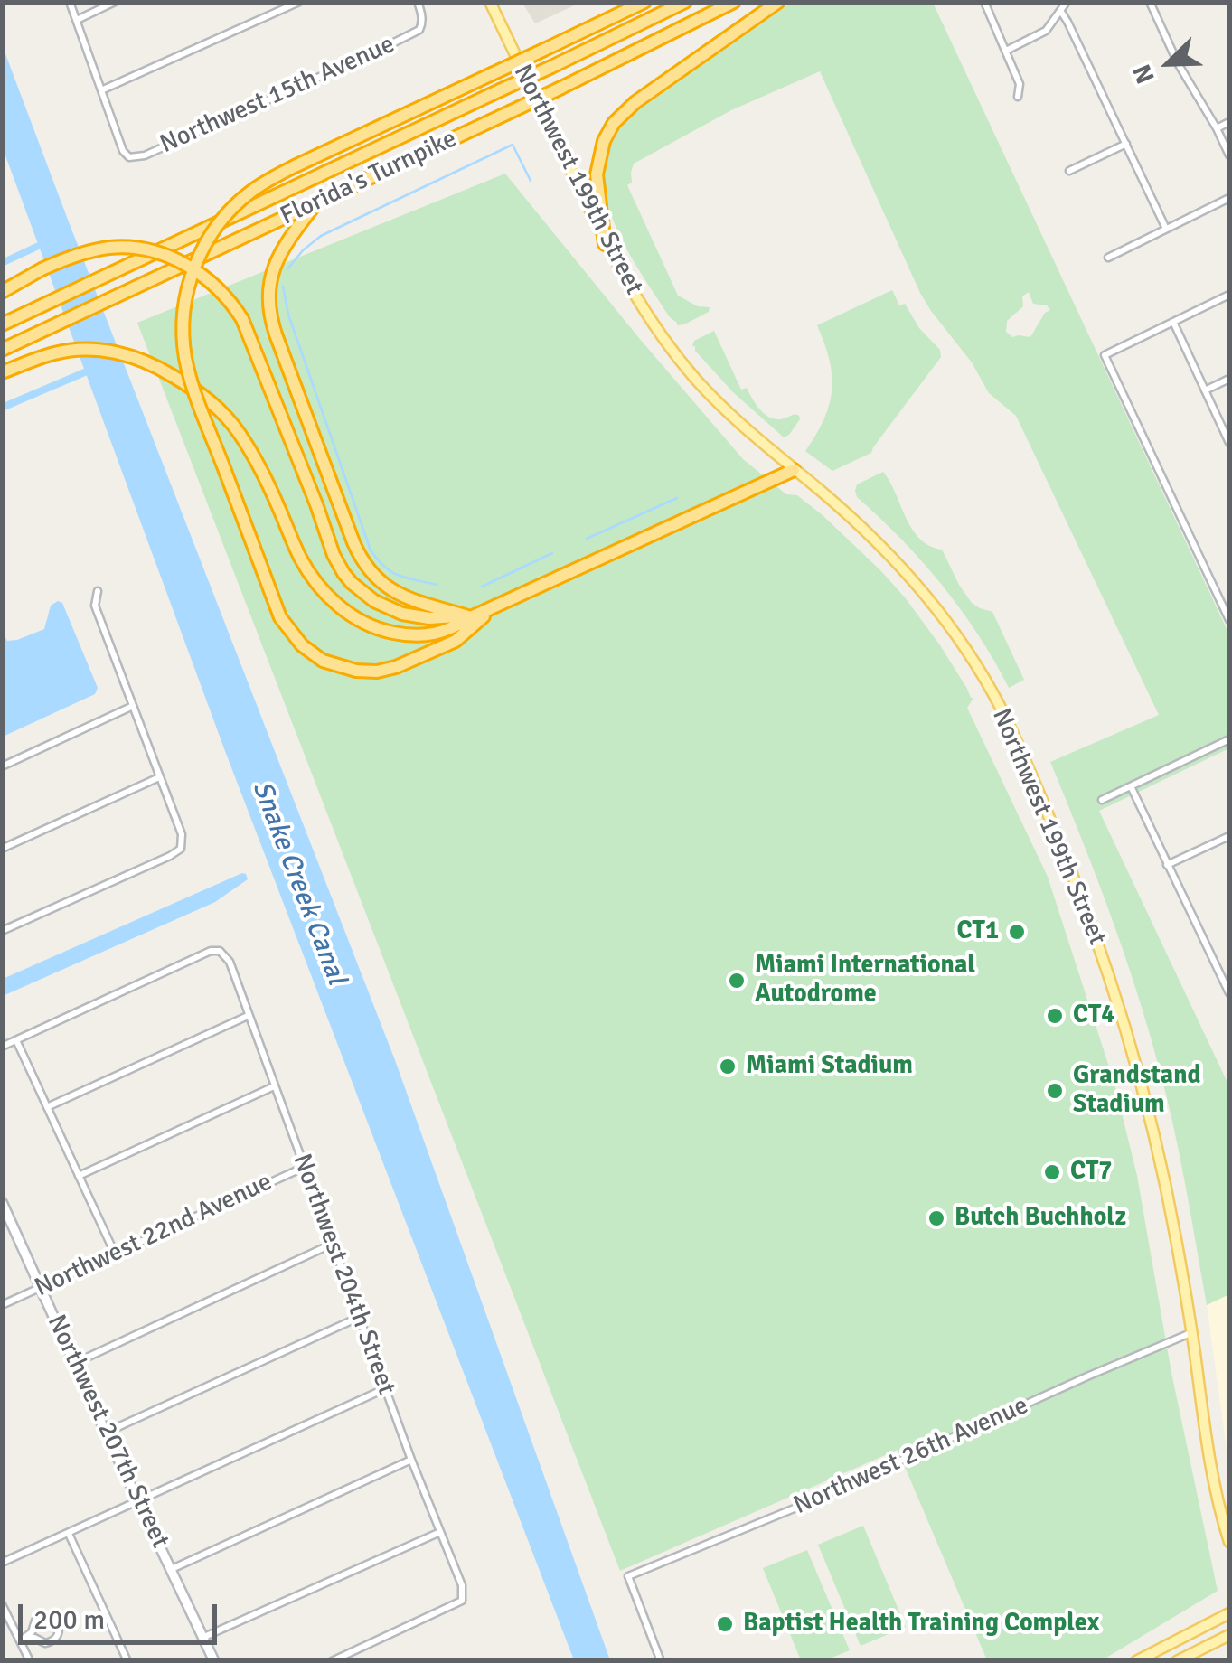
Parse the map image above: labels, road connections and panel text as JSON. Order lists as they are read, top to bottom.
{
  "streets": {
    "highway": ["Florida's Turnpike"],
    "main road": ["Northwest 199th Street"],
    "street": [
      "Northwest 15th Avenue",
      "Northwest 22nd Avenue",
      "Northwest 204th Street",
      "Northwest 207th Street",
      "Northwest 26th Avenue"
    ]
  },
  "crossings": [
    ["Northwest 199th Street", "Northwest 26th Avenue"],
    ["Northwest 22nd Avenue", "Northwest 204th Street"],
    ["Northwest 22nd Avenue", "Northwest 207th Street"]
  ],
  "water": ["Snake Creek Canal"],
  "places": [
    "CT1",
    "Miami International Autodrome",
    "CT4",
    "Miami Stadium",
    "Grandstand Stadium",
    "CT7",
    "Butch Buchholz",
    "Baptist Health Training Complex"
  ],
  "scale_bar": "200 m",
  "north": "bottom left"
}
